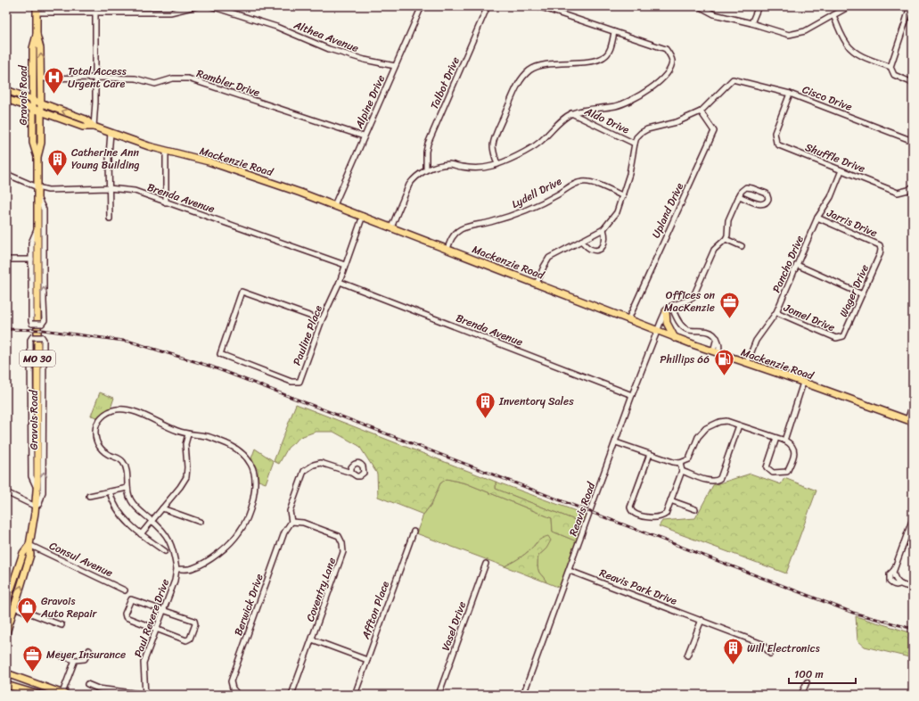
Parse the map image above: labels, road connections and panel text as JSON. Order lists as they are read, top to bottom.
{
  "streets": {
    "main road": ["Gravois Road", "Mackenzie Road", "MO 30"],
    "street": [
      "Althea Avenue",
      "Rambler Drive",
      "Talbot Drive",
      "Cisco Drive",
      "Alpine Drive",
      "Aldo Drive",
      "Shuffle Drive",
      "Lydell Drive",
      "Brenda Avenue",
      "Upland Drive",
      "Jarris Drive",
      "Pancho Drive",
      "Wager Drive",
      "Jomel Drive",
      "Pauline Place",
      "Reavis Road",
      "Consul Avenue",
      "Reavis Park Drive",
      "Coventry Lane",
      "Berwick Drive",
      "Affton Place",
      "Paul Revere Drive",
      "Vasel Drive"
    ]
  },
  "crossings": [
    ["Althea Avenue", "Alpine Drive"],
    ["Rambler Drive", "Gravois Road"],
    ["Rambler Drive", "Alpine Drive"],
    ["Gravois Road", "Mackenzie Road"],
    ["Gravois Road", "Brenda Avenue"],
    ["Gravois Road", "Consul Avenue"],
    ["Cisco Drive", "Shuffle Drive"],
    ["Cisco Drive", "Upland Drive"],
    ["Alpine Drive", "Mackenzie Road"],
    ["Shuffle Drive", "Pancho Drive"],
    ["Mackenzie Road", "Lydell Drive"],
    ["Mackenzie Road", "Upland Drive"],
    ["Mackenzie Road", "Pancho Drive"],
    ["Mackenzie Road", "Pauline Place"],
    ["Mackenzie Road", "Reavis Road"],
    ["Brenda Avenue", "Pauline Place"],
    ["Brenda Avenue", "Reavis Road"],
    ["Jarris Drive", "Pancho Drive"],
    ["Jarris Drive", "Wager Drive"],
    ["Pancho Drive", "Jomel Drive"],
    ["Wager Drive", "Jomel Drive"],
    ["Reavis Road", "Reavis Park Drive"],
    ["Coventry Lane", "Berwick Drive"]
  ],
  "places": {
    "hospital": ["Total Access Urgent Care"],
    "building": ["Catherine Ann Young Building", "Inventory Sales", "Will Electronics"],
    "office": ["Offices on MacKenzie", "Meyer Insurance"],
    "fuel station": ["Phillips 66"],
    "shop": ["Gravois Auto Repair"]
  },
  "scale_bar": "100 m"
}
